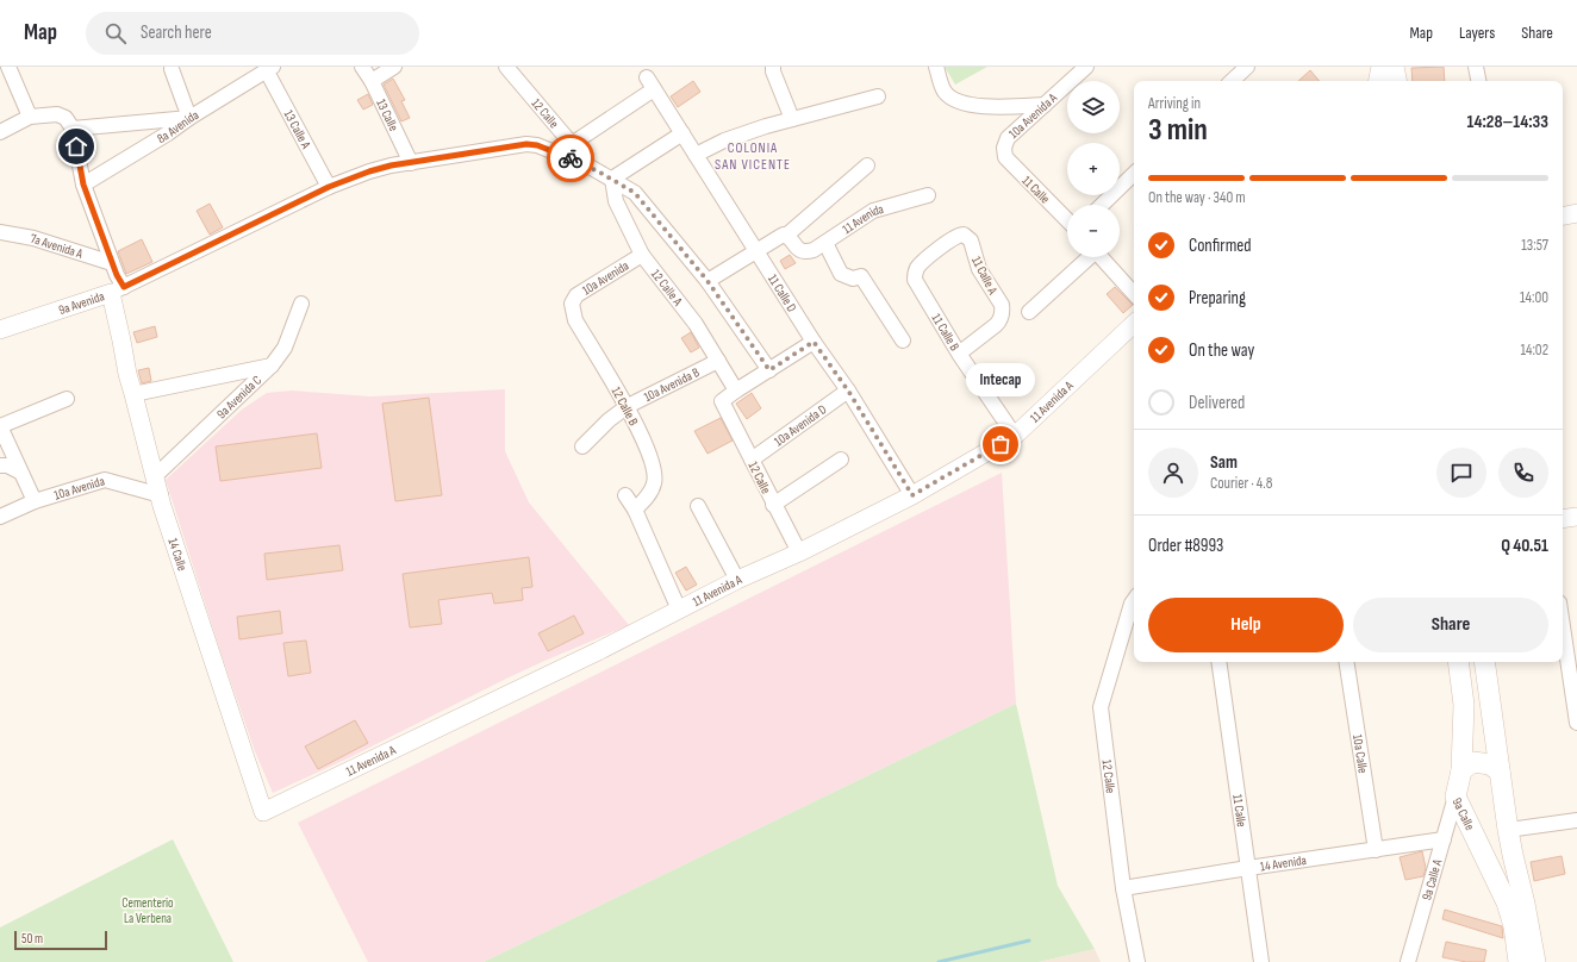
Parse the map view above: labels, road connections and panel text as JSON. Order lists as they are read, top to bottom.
{
  "streets": {
    "main road": ["9a Calle"],
    "street": [
      "12 Calle",
      "13 Calle",
      "10a Avenida A",
      "8a Avenida",
      "13 Calle A",
      "11 Calle",
      "11 Avenida",
      "7a Avenida A",
      "11 Calle A",
      "10a Avenida",
      "12 Calle A",
      "11 Calle D",
      "9a Avenida",
      "11 Calle B",
      "10a Avenida B",
      "9a Avenida C",
      "11 Avenida A",
      "12 Calle B",
      "10a Avenida D",
      "14 Calle",
      "10a Calle",
      "14 Avenida",
      "9a Calle A"
    ]
  },
  "crossings": [
    ["12 Calle", "12 Calle A"],
    ["12 Calle", "11 Calle D"],
    ["12 Calle", "9a Avenida"],
    ["12 Calle", "11 Avenida A"],
    ["12 Calle", "10a Avenida D"],
    ["12 Calle", "14 Avenida"],
    ["13 Calle", "9a Avenida"],
    ["10a Avenida A", "11 Calle"],
    ["8a Avenida", "13 Calle A"],
    ["13 Calle A", "9a Avenida"],
    ["11 Calle", "14 Avenida"],
    ["11 Calle A", "11 Calle B"],
    ["10a Avenida", "12 Calle A"],
    ["10a Avenida", "12 Calle B"],
    ["10a Avenida", "14 Calle"],
    ["12 Calle A", "10a Avenida B"],
    ["11 Calle D", "11 Avenida A"],
    ["11 Calle D", "10a Avenida D"],
    ["9a Avenida", "14 Calle"],
    ["11 Calle B", "11 Avenida A"],
    ["10a Avenida B", "12 Calle B"],
    ["9a Avenida C", "14 Calle"],
    ["11 Avenida A", "14 Calle"],
    ["10a Calle", "14 Avenida"],
    ["9a Calle", "9a Calle A"],
    ["14 Avenida", "9a Calle A"]
  ],
  "districts": ["COLONIA SAN VICENTE"],
  "parks": ["Cementerio La Verbena"],
  "places": ["Intecap"],
  "scale_bar": "50 m",
  "page": {
    "header": "Map",
    "search": "Search here",
    "nav": ["Map", "Layers", "Share"],
    "map_buttons": ["+", "−"],
    "heading": ["3 min", "Arriving in", "14:28–14:33"],
    "panel": [
      "Sam",
      "Courier · 4.8",
      "Order #8993",
      "Q 40.51"
    ],
    "bar": "On the way · 340 m",
    "list": [
      ["Confirmed", "13:57"],
      ["Preparing", "14:00"],
      ["On the way", "14:02"],
      "Delivered"
    ],
    "bubble": "Intecap",
    "buttons": ["Help", "Share"],
    "scale": "50 m"
  }
}
